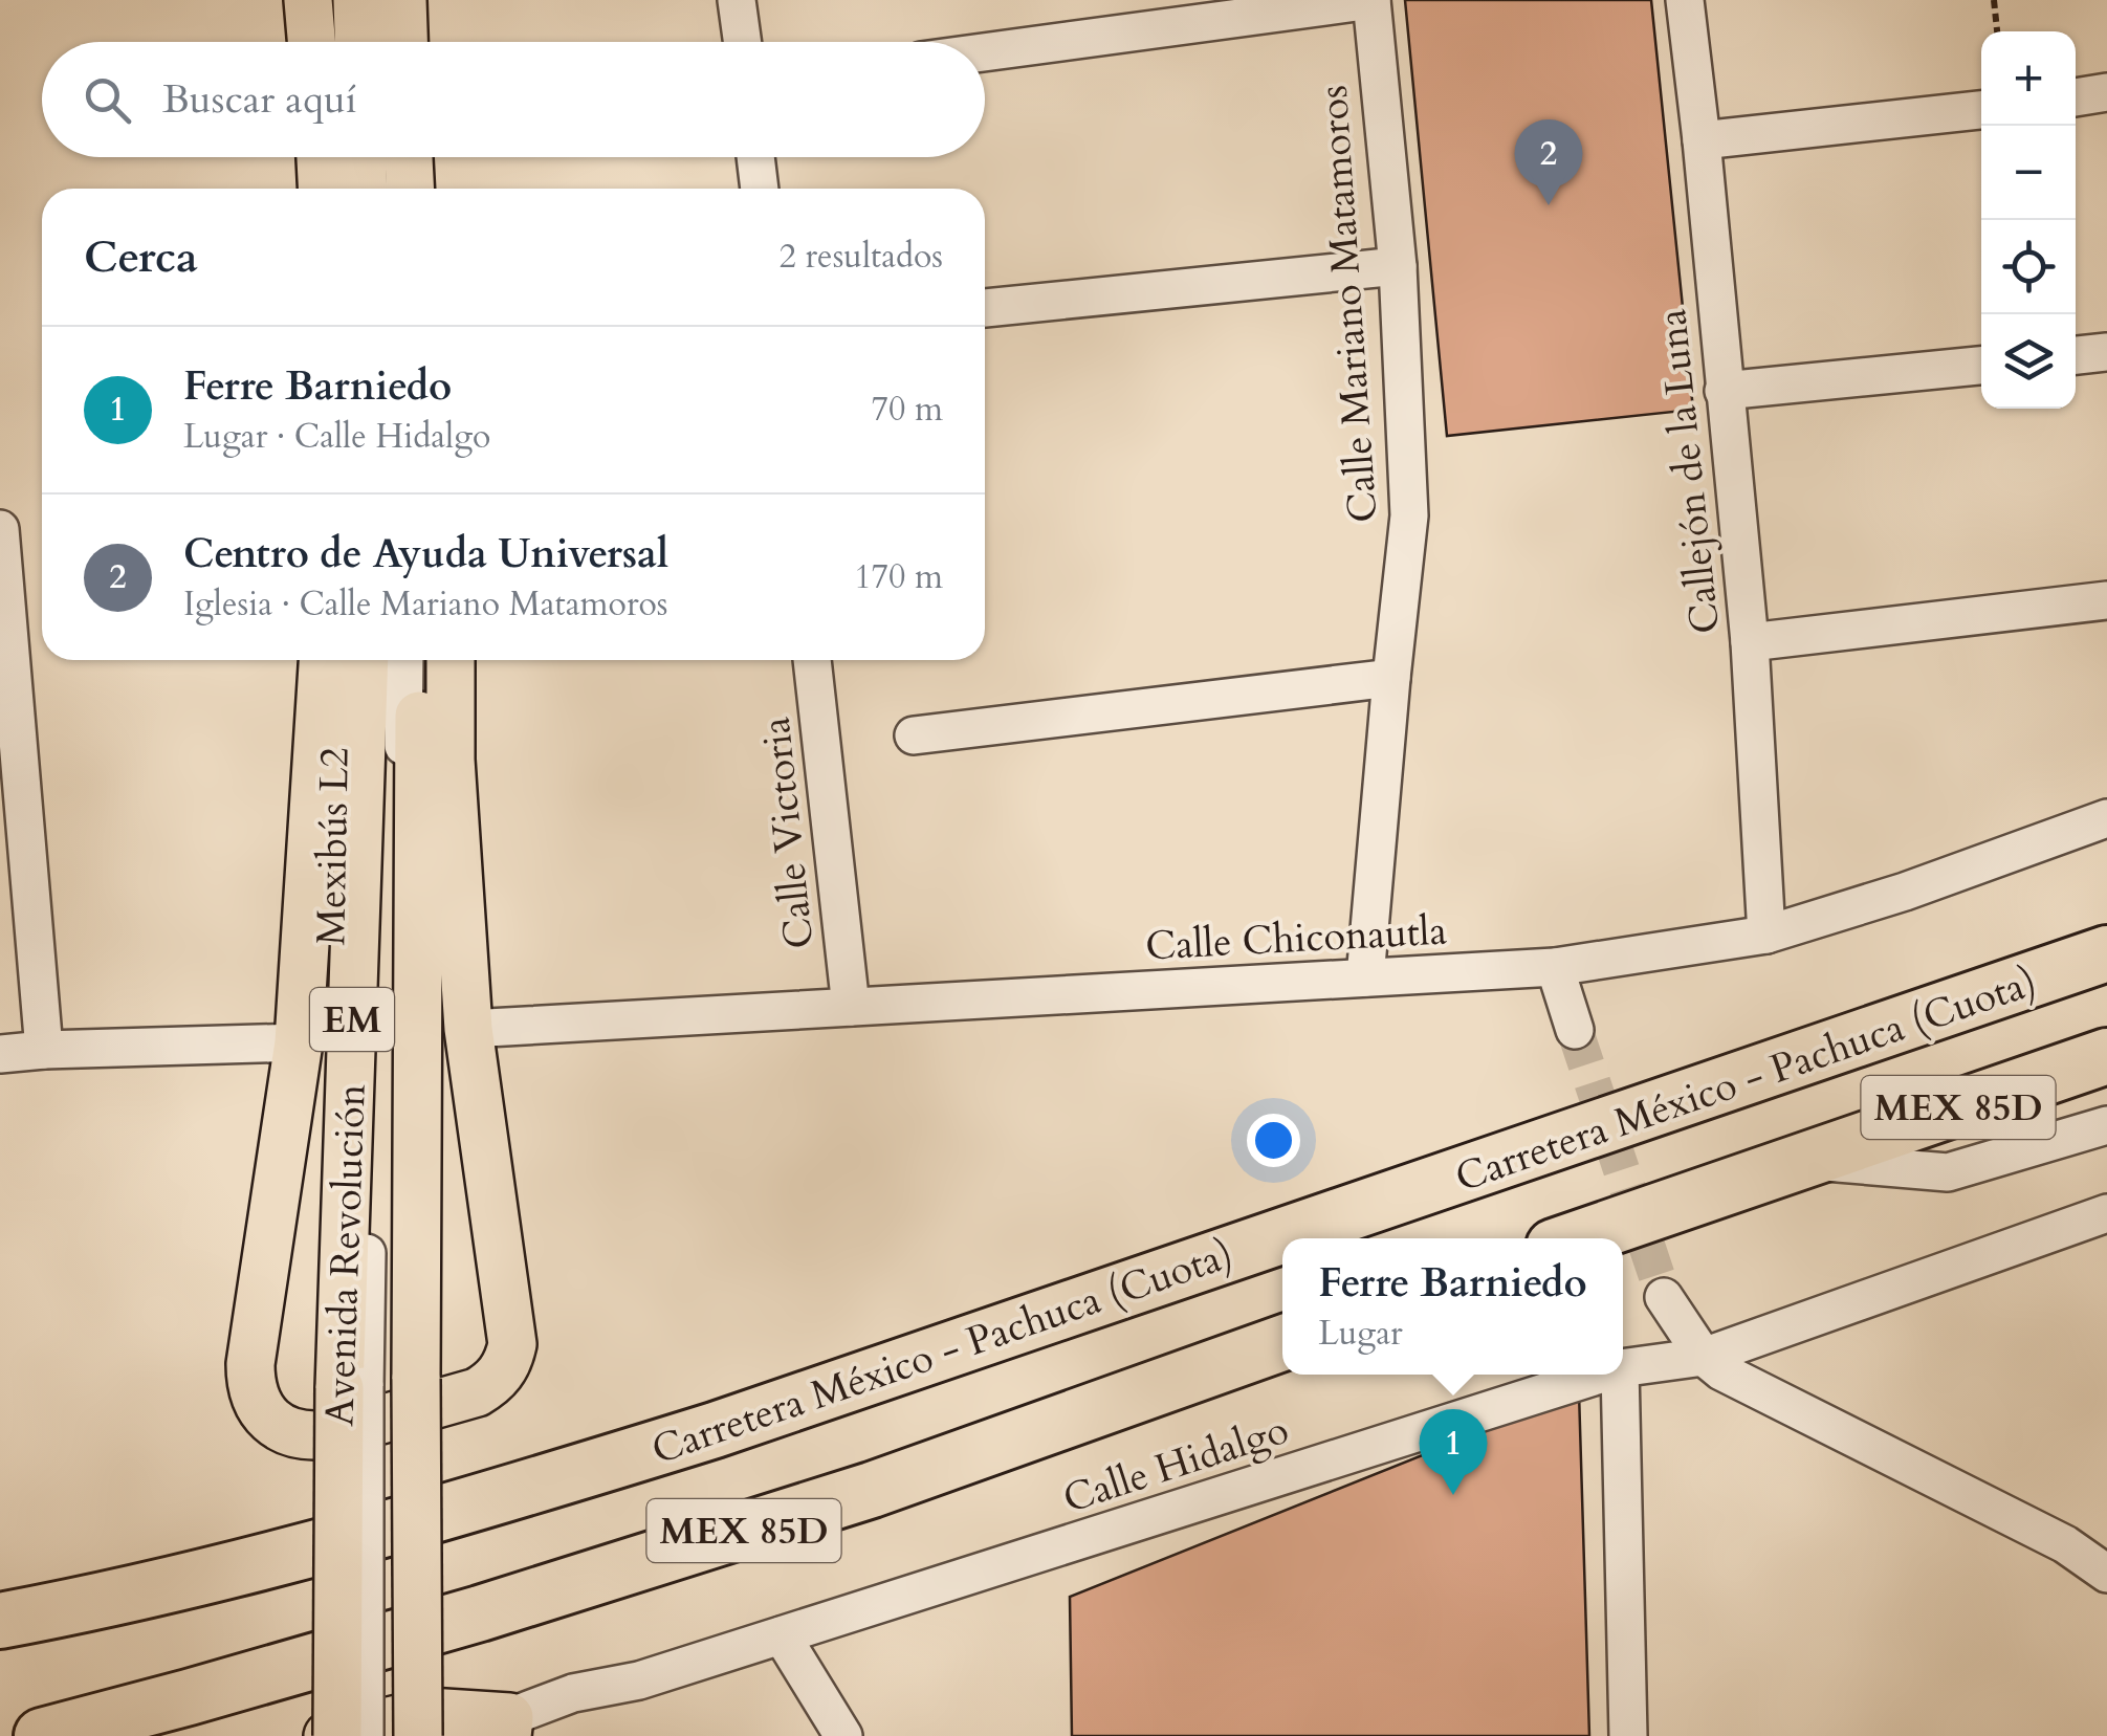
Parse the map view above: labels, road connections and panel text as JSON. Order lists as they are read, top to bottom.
{
  "streets": {
    "highway": ["Carretera México - Pachuca (Cuota)", "MEX 85D"],
    "main road": ["EM", "Avenida Revolución"],
    "street": [
      "Calle Mariano Matamoros",
      "Callejón de la Luna",
      "Calle Victoria",
      "Mexibús L2",
      "Calle Chiconautla",
      "Calle Hidalgo"
    ]
  },
  "crossings": [
    ["Calle Mariano Matamoros", "Calle Chiconautla"],
    ["Callejón de la Luna", "Calle Chiconautla"],
    ["Calle Victoria", "Calle Chiconautla"],
    ["Mexibús L2", "Avenida Revolución"]
  ],
  "page": {
    "map_buttons": ["+", "−"],
    "search": "Buscar aquí",
    "pins": ["2", "1"],
    "heading": ["Cerca", "2 resultados"],
    "list": [
      {
        "mark": "1",
        "name": "Ferre Barniedo",
        "note": "Lugar · Calle Hidalgo",
        "value": "70 m"
      },
      {
        "mark": "2",
        "name": "Centro de Ayuda Universal",
        "note": "Iglesia · Calle Mariano Matamoros",
        "value": "170 m"
      }
    ],
    "popup": ["Ferre Barniedo", "Lugar"]
  }
}
